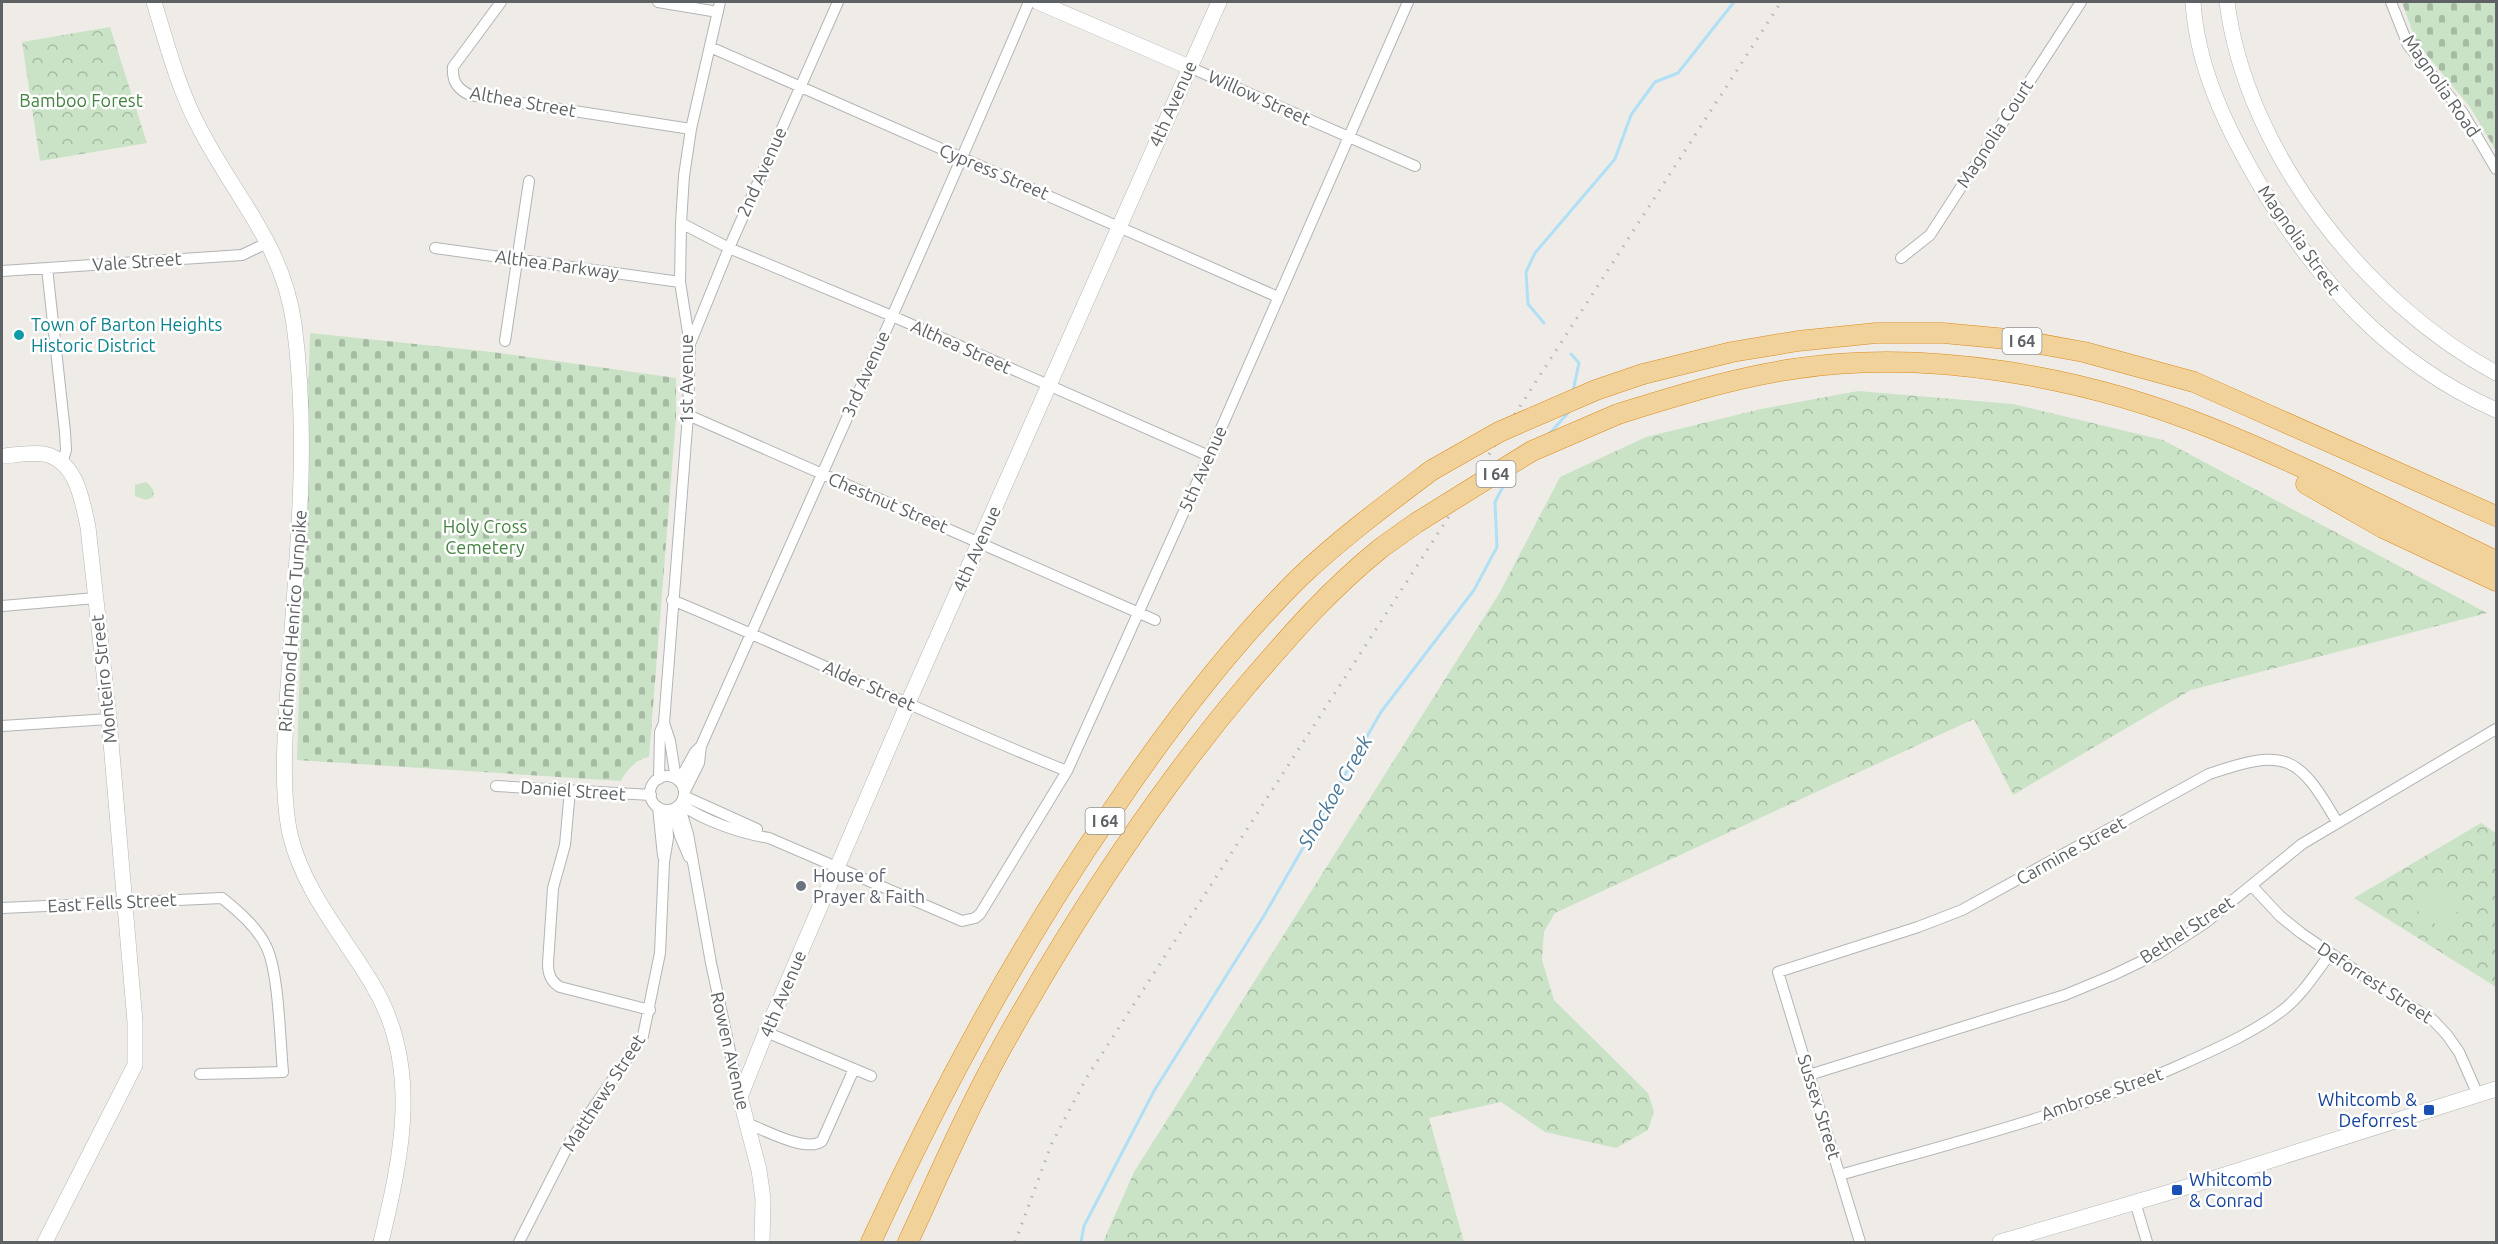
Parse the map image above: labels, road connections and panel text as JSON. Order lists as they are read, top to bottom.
{
  "streets": {
    "highway": ["I 64"],
    "street": [
      "Magnolia Road",
      "Willow Street",
      "Althea Street",
      "4th Avenue",
      "Magnolia Court",
      "2nd Avenue",
      "Cypress Street",
      "Magnolia Street",
      "Vale Street",
      "Althea Parkway",
      "3rd Avenue",
      "1st Avenue",
      "5th Avenue",
      "Chestnut Street",
      "Richmond Henrico Turnpike",
      "Monteiro Street",
      "Alder Street",
      "Daniel Street",
      "Carmine Street",
      "East Fells Street",
      "Bethel Street",
      "Deforrest Street",
      "Rowen Avenue",
      "Matthews Street",
      "Ambrose Street",
      "Sussex Street"
    ]
  },
  "crossings": [
    ["Willow Street", "4th Avenue"],
    ["Willow Street", "5th Avenue"],
    ["Althea Street", "4th Avenue"],
    ["Althea Street", "2nd Avenue"],
    ["Althea Street", "3rd Avenue"],
    ["Althea Street", "1st Avenue"],
    ["Althea Street", "5th Avenue"],
    ["4th Avenue", "Cypress Street"],
    ["4th Avenue", "5th Avenue"],
    ["4th Avenue", "Chestnut Street"],
    ["4th Avenue", "Alder Street"],
    ["4th Avenue", "Rowen Avenue"],
    ["2nd Avenue", "Cypress Street"],
    ["2nd Avenue", "1st Avenue"],
    ["Cypress Street", "3rd Avenue"],
    ["Cypress Street", "1st Avenue"],
    ["Cypress Street", "5th Avenue"],
    ["Vale Street", "Richmond Henrico Turnpike"],
    ["Althea Parkway", "1st Avenue"],
    ["3rd Avenue", "1st Avenue"],
    ["3rd Avenue", "Chestnut Street"],
    ["3rd Avenue", "Alder Street"],
    ["3rd Avenue", "Rowen Avenue"],
    ["3rd Avenue", "Matthews Street"],
    ["1st Avenue", "Chestnut Street"],
    ["1st Avenue", "Alder Street"],
    ["1st Avenue", "Rowen Avenue"],
    ["1st Avenue", "Matthews Street"],
    ["5th Avenue", "Chestnut Street"],
    ["5th Avenue", "Alder Street"],
    ["Monteiro Street", "East Fells Street"],
    ["Carmine Street", "Bethel Street"],
    ["Carmine Street", "Sussex Street"],
    ["Bethel Street", "Deforrest Street"],
    ["Bethel Street", "Sussex Street"],
    ["Deforrest Street", "Ambrose Street"],
    ["Rowen Avenue", "Matthews Street"],
    ["Ambrose Street", "Sussex Street"]
  ],
  "water": ["Shockoe Creek"],
  "parks": ["Bamboo Forest", "Holy Cross Cemetery"],
  "places": {
    "other": ["Town of Barton Heights Historic District", "House of Prayer & Faith"],
    "transit": ["Whitcomb & Deforrest", "Whitcomb & Conrad"]
  }
}
